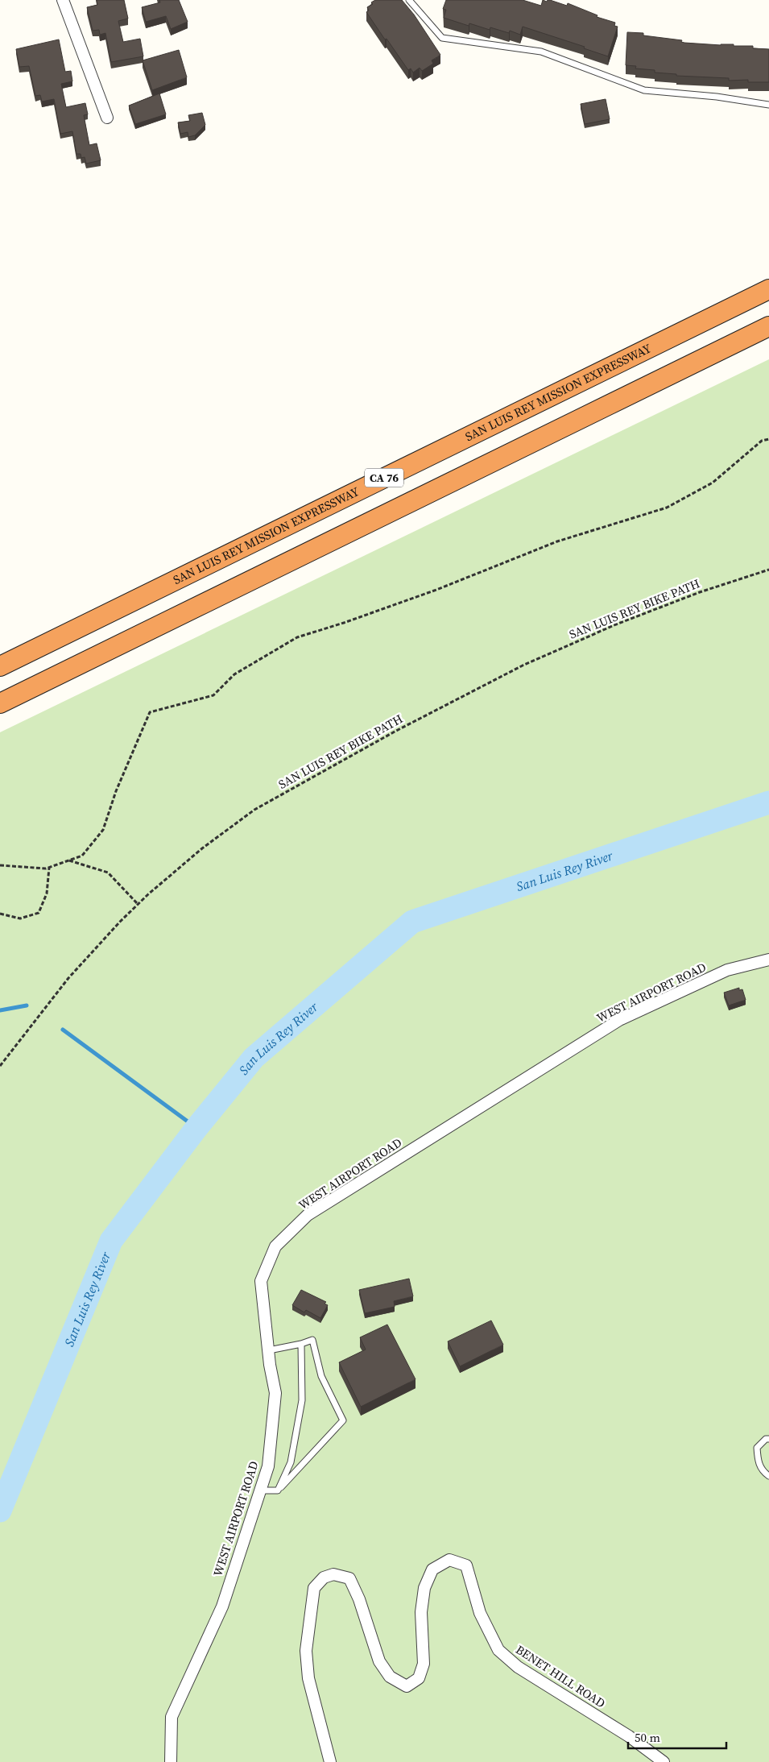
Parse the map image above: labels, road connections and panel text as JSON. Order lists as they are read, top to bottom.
{
  "streets": {
    "highway": ["SAN LUIS REY MISSION EXPRESSWAY", "CA 76"],
    "street": ["WEST AIRPORT ROAD", "BENET HILL ROAD"],
    "path": ["SAN LUIS REY BIKE PATH"]
  },
  "water": ["San Luis Rey River"],
  "scale_bar": "50 m"
}
